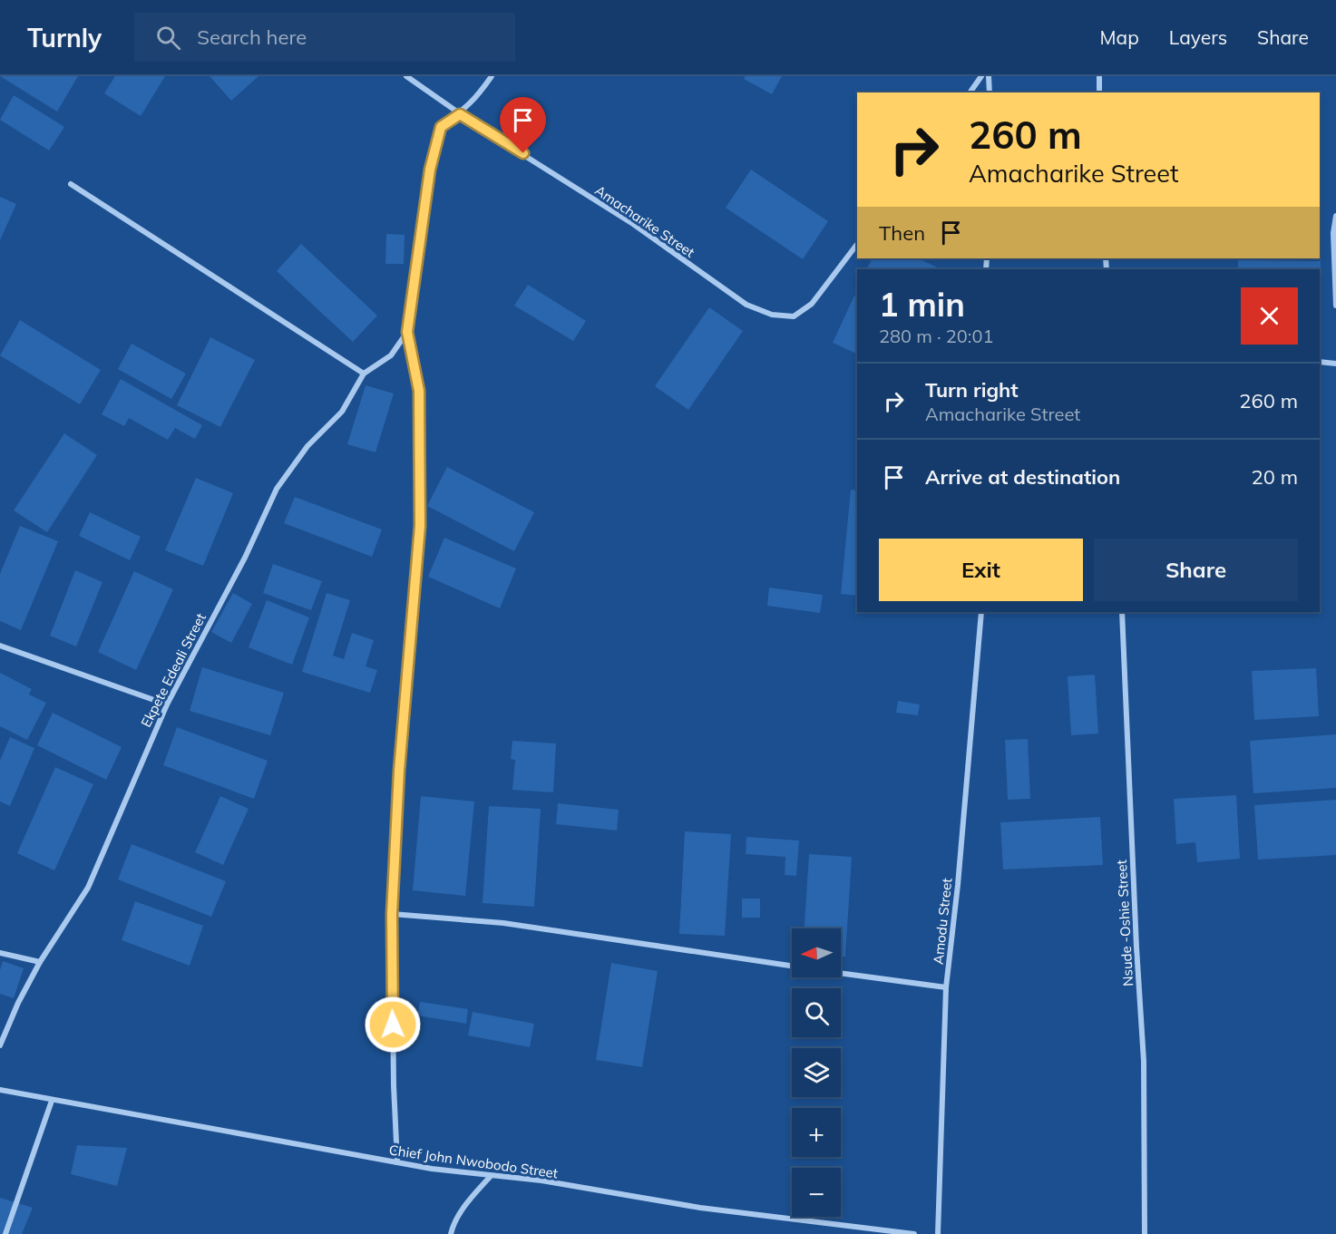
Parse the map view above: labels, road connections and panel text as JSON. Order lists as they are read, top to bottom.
{
  "streets": {
    "street": [
      "Amacharike Street",
      "Ekpete Edeali Street",
      "Amodu Street",
      "Nsude -Oshie Street",
      "Chief John Nwobodo Street"
    ]
  },
  "north": "left",
  "page": {
    "header": "Turnly",
    "search": "Search here",
    "nav": ["Map", "Layers", "Share"],
    "turn": ["260 m", "Amacharike Street"],
    "then": "Then",
    "heading": ["1 min", "280 m · 20:01"],
    "list": [
      {
        "name": "Turn right",
        "note": "Amacharike Street",
        "value": "260 m"
      },
      {
        "name": "Arrive at destination",
        "value": "20 m"
      }
    ],
    "buttons": ["Exit", "Share"],
    "map_buttons": ["+", "−"]
  }
}
